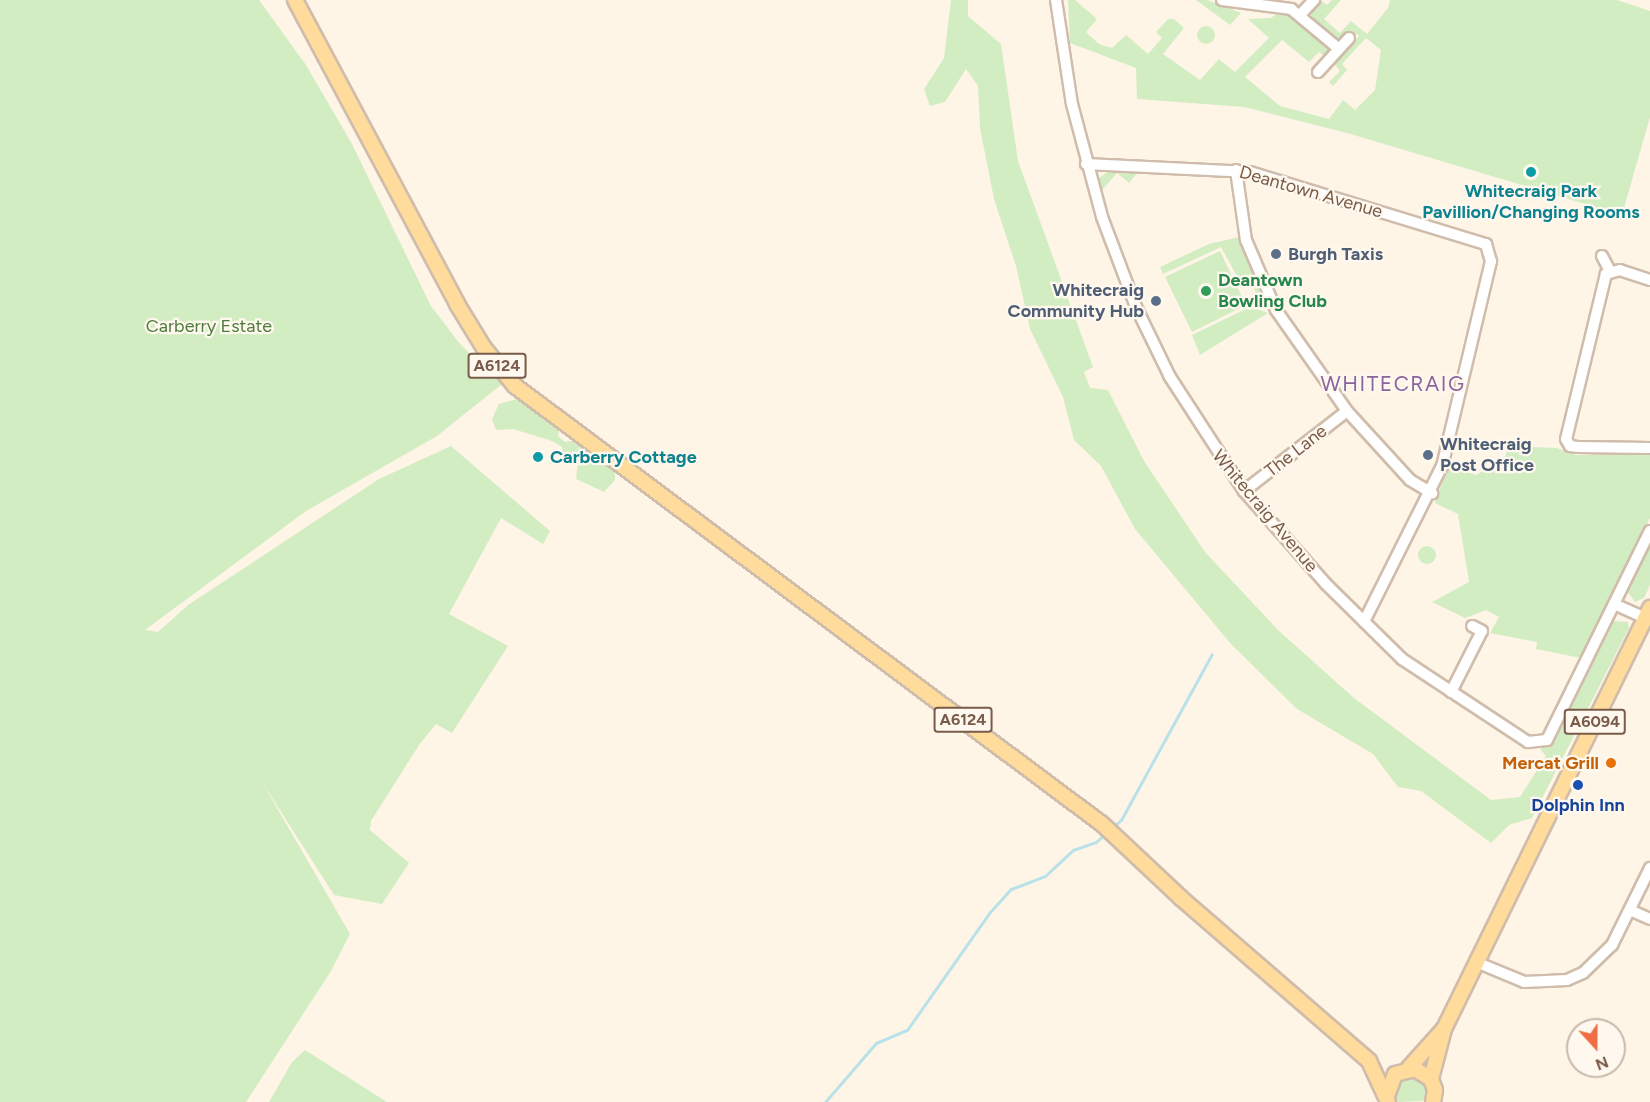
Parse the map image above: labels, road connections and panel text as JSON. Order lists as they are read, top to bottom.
{
  "streets": {
    "main road": ["A6124", "A6094"],
    "street": ["Deantown Avenue", "The Lane", "Whitecraig Avenue"]
  },
  "crossings": [
    ["Deantown Avenue", "Whitecraig Avenue"],
    ["A6124", "A6094"],
    ["The Lane", "Whitecraig Avenue"]
  ],
  "districts": ["WHITECRAIG"],
  "parks": ["Carberry Estate"],
  "places": [
    "Whitecraig Park Pavillion/Changing Rooms",
    "Burgh Taxis",
    "Deantown Bowling Club",
    "Whitecraig Community Hub",
    "Whitecraig Post Office",
    "Carberry Cottage",
    "Mercat Grill",
    "Dolphin Inn"
  ],
  "north": "bottom"
}
